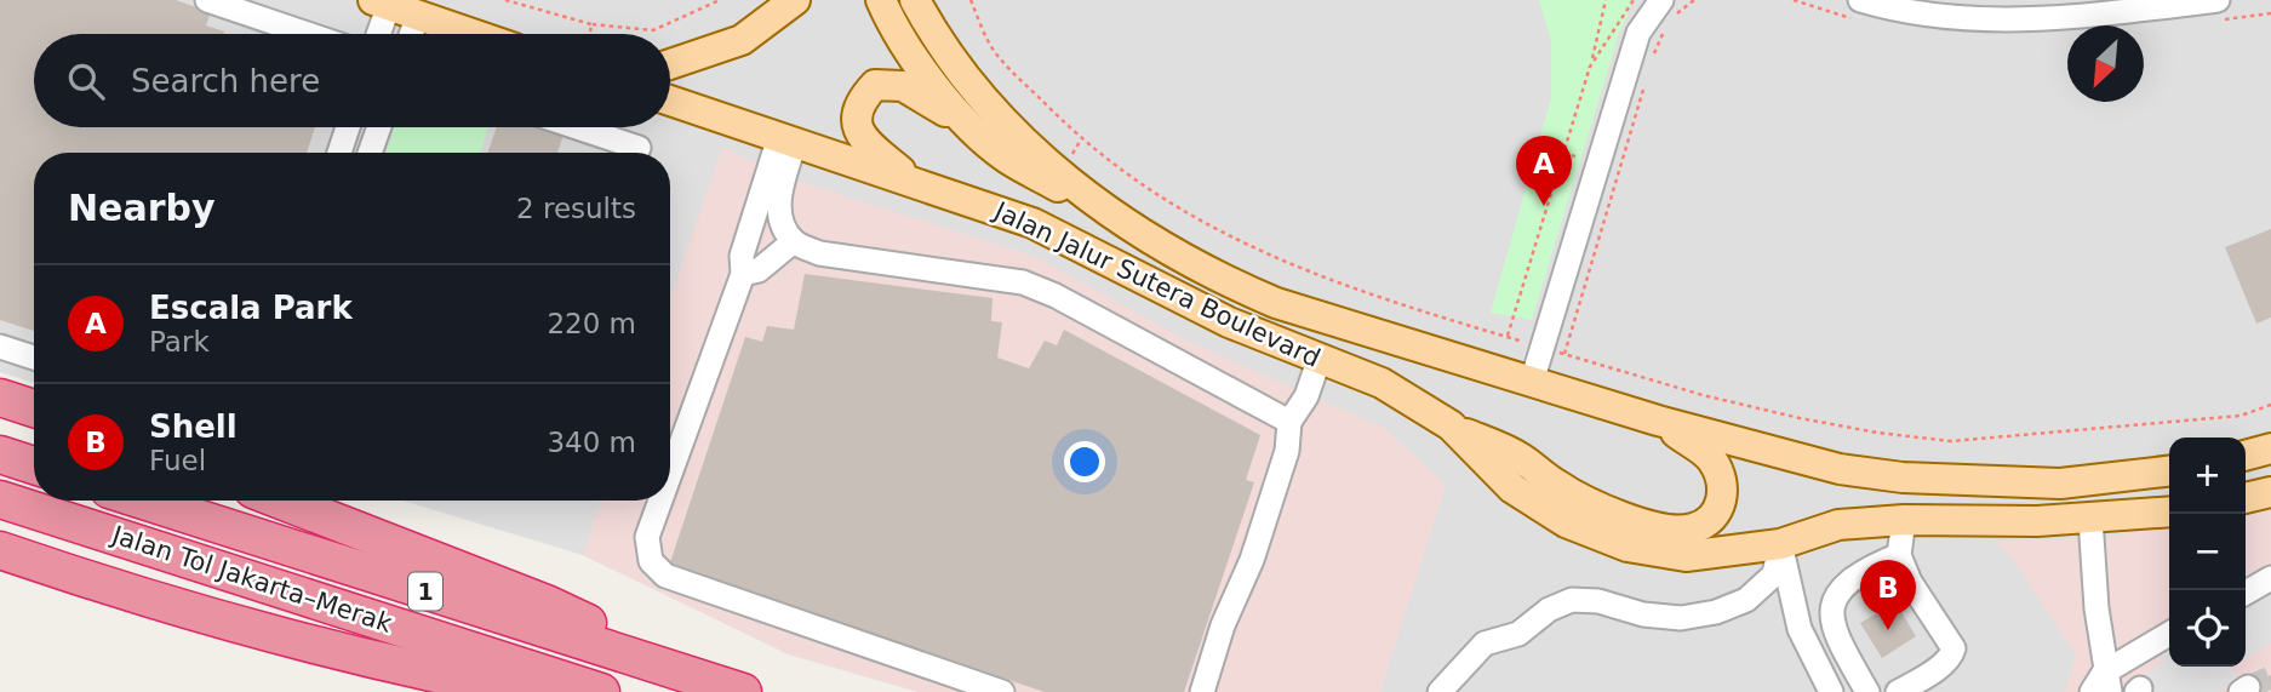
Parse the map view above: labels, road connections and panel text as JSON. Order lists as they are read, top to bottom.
{
  "streets": {
    "highway": ["Jalan Tol Jakarta–Merak", "1"],
    "main road": ["Jalan Jalur Sutera Boulevard"]
  },
  "north": "bottom left",
  "page": {
    "search": "Search here",
    "pins": ["A", "B"],
    "heading": ["Nearby", "2 results"],
    "list": [
      {
        "mark": "A",
        "name": "Escala Park",
        "note": "Park",
        "value": "220 m"
      },
      {
        "mark": "B",
        "name": "Shell",
        "note": "Fuel",
        "value": "340 m"
      }
    ],
    "map_buttons": ["+", "−"]
  }
}
